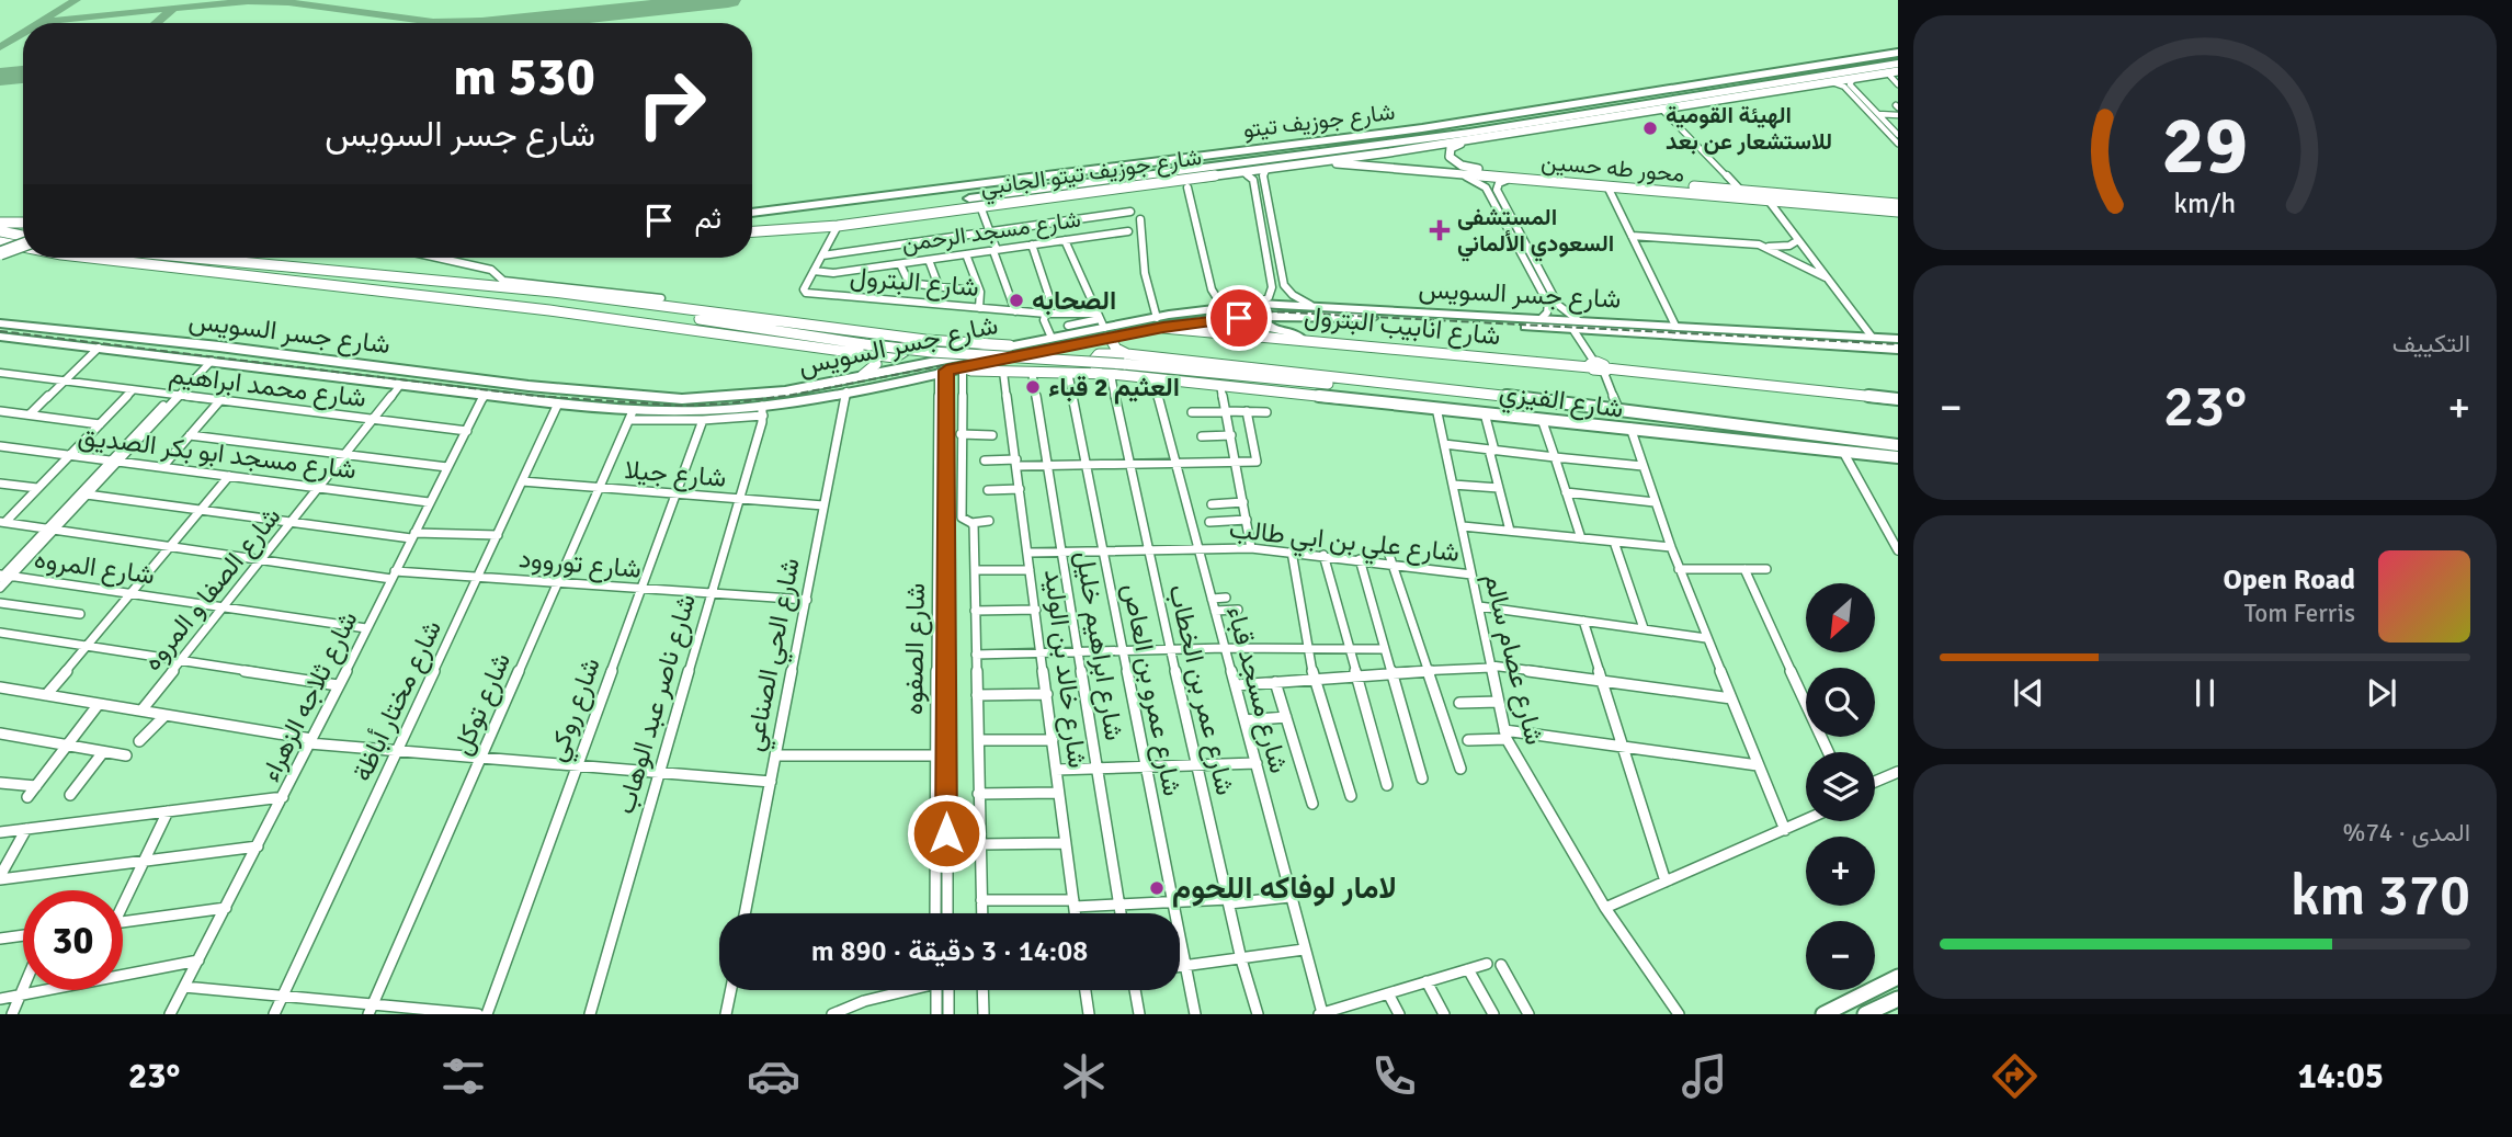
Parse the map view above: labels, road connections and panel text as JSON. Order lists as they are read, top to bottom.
{
  "streets": {
    "highway": ["شارع جوزيف تيتو"],
    "main road": [
      "محور طه حسين",
      "شارع جوزيف تيتو الجانبي",
      "شارع جسر السويس",
      "شارع انابيب البترول",
      "شارع الفيزي"
    ],
    "street": [
      "شارع مسجد الرحمن",
      "شارع البترول",
      "شارع محمد ابراهيم",
      "شارع مسجد ابو بكر الصديق",
      "شارع جيلا",
      "شارع علي بن ابي طالب",
      "شارع توروود",
      "شارع المروه",
      "شارع الصفا و المروه",
      "شارع ابراهيم خليل",
      "شارع الصفوه",
      "شارع الحي الصناعي",
      "شارع عصام سالم",
      "شارع خالد بن الوليد",
      "شارع عمرو بن العاص",
      "شارع عمر بن الخطاب",
      "شارع مسجد قباء",
      "شارع ثلاجه الزهراء",
      "شارع مختار أباظة",
      "شارع توكل",
      "شارع ناصر عبد الوهاب",
      "شارع روكي"
    ]
  },
  "crossings": [
    ["محور طه حسين", "شارع جوزيف تيتو الجانبي"],
    ["شارع جوزيف تيتو الجانبي", "شارع البترول"],
    ["شارع مسجد الرحمن", "شارع البترول"],
    ["شارع البترول", "شارع جسر السويس"],
    ["شارع جسر السويس", "شارع انابيب البترول"],
    ["شارع جسر السويس", "شارع الصفا و المروه"],
    ["شارع جسر السويس", "شارع الصفوه"],
    ["شارع جسر السويس", "شارع الحي الصناعي"],
    ["شارع جسر السويس", "شارع ثلاجه الزهراء"],
    ["شارع جسر السويس", "شارع مختار أباظة"],
    ["شارع جسر السويس", "شارع توكل"],
    ["شارع جسر السويس", "شارع ناصر عبد الوهاب"],
    ["شارع محمد ابراهيم", "شارع الصفا و المروه"],
    ["شارع محمد ابراهيم", "شارع ثلاجه الزهراء"],
    ["شارع الفيزي", "شارع عصام سالم"],
    ["شارع الفيزي", "شارع عمر بن الخطاب"],
    ["شارع الفيزي", "شارع مسجد قباء"],
    ["شارع مسجد ابو بكر الصديق", "شارع الصفا و المروه"],
    ["شارع مسجد ابو بكر الصديق", "شارع ثلاجه الزهراء"],
    ["شارع جيلا", "شارع الحي الصناعي"],
    ["شارع جيلا", "شارع مختار أباظة"],
    ["شارع جيلا", "شارع توكل"],
    ["شارع جيلا", "شارع ناصر عبد الوهاب"],
    ["شارع جيلا", "شارع روكي"],
    ["شارع علي بن ابي طالب", "شارع ابراهيم خليل"],
    ["شارع علي بن ابي طالب", "شارع عصام سالم"],
    ["شارع علي بن ابي طالب", "شارع خالد بن الوليد"],
    ["شارع علي بن ابي طالب", "شارع عمرو بن العاص"],
    ["شارع علي بن ابي طالب", "شارع عمر بن الخطاب"],
    ["شارع علي بن ابي طالب", "شارع مسجد قباء"],
    ["شارع توروود", "شارع الحي الصناعي"],
    ["شارع توروود", "شارع ثلاجه الزهراء"],
    ["شارع توروود", "شارع مختار أباظة"],
    ["شارع توروود", "شارع توكل"],
    ["شارع توروود", "شارع ناصر عبد الوهاب"],
    ["شارع توروود", "شارع روكي"],
    ["شارع المروه", "شارع الصفا و المروه"],
    ["شارع المروه", "شارع ثلاجه الزهراء"]
  ],
  "places": {
    "other": [
      "الهيئة القومية للاستشعار عن بعد",
      "الصحابه",
      "العثيم 2 قباء",
      "لامار لوفاكه اللحوم"
    ],
    "health": ["المستشفى السعودي الألماني"]
  },
  "north": "bottom left",
  "page": {
    "turn": ["530 m", "شارع جسر السويس"],
    "then": "ثم",
    "tile": [
      "التكييف",
      ["المدى · 74%", "370 km"]
    ],
    "heat": ["−", "23°", "+"],
    "song": ["Open Road", "Tom Ferris"],
    "map_buttons": ["+", "−"],
    "limit": "30",
    "trip": "14:08 · 3 دقيقة · 890 m",
    "tabs": ["14:05", "23°"],
    "gauge": ["29", "km/h"]
  }
}
